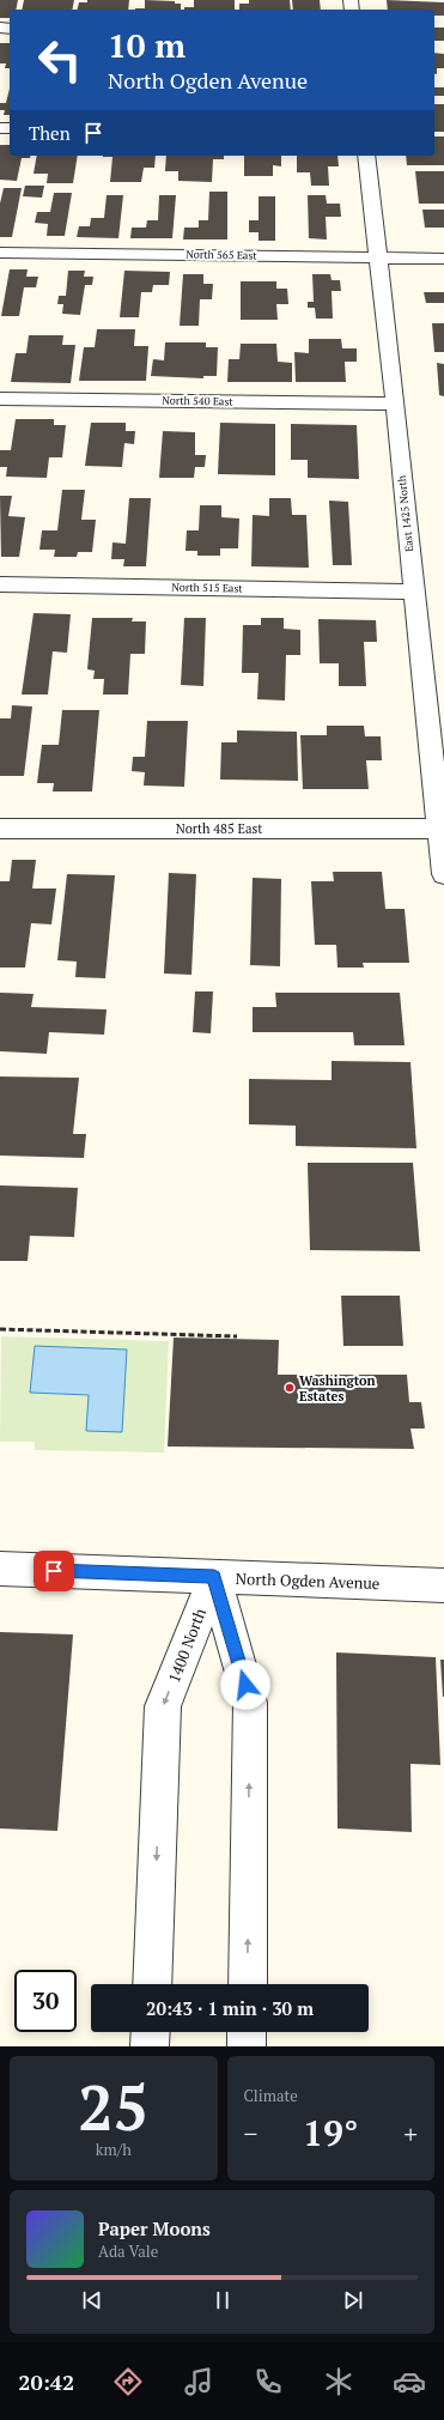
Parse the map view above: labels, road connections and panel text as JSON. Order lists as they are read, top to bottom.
{
  "streets": {
    "street": [
      "North 565 East",
      "North 540 East",
      "East 1425 North",
      "North 515 East",
      "North 485 East",
      "North Ogden Avenue",
      "1400 North"
    ]
  },
  "crossings": [
    ["North 565 East", "East 1425 North"],
    ["North 540 East", "East 1425 North"],
    ["East 1425 North", "North 515 East"],
    ["East 1425 North", "North 485 East"],
    ["North Ogden Avenue", "1400 North"]
  ],
  "places": ["Washington Estates"],
  "page": {
    "turn": ["10 m", "North Ogden Avenue"],
    "then": "Then",
    "limit": "30",
    "trip": "20:43 · 1 min · 30 m",
    "tile": [
      ["25", "km/h"],
      "Climate"
    ],
    "heat": ["−", "19°", "+"],
    "song": ["Paper Moons", "Ada Vale"],
    "tabs": "20:42"
  }
}
